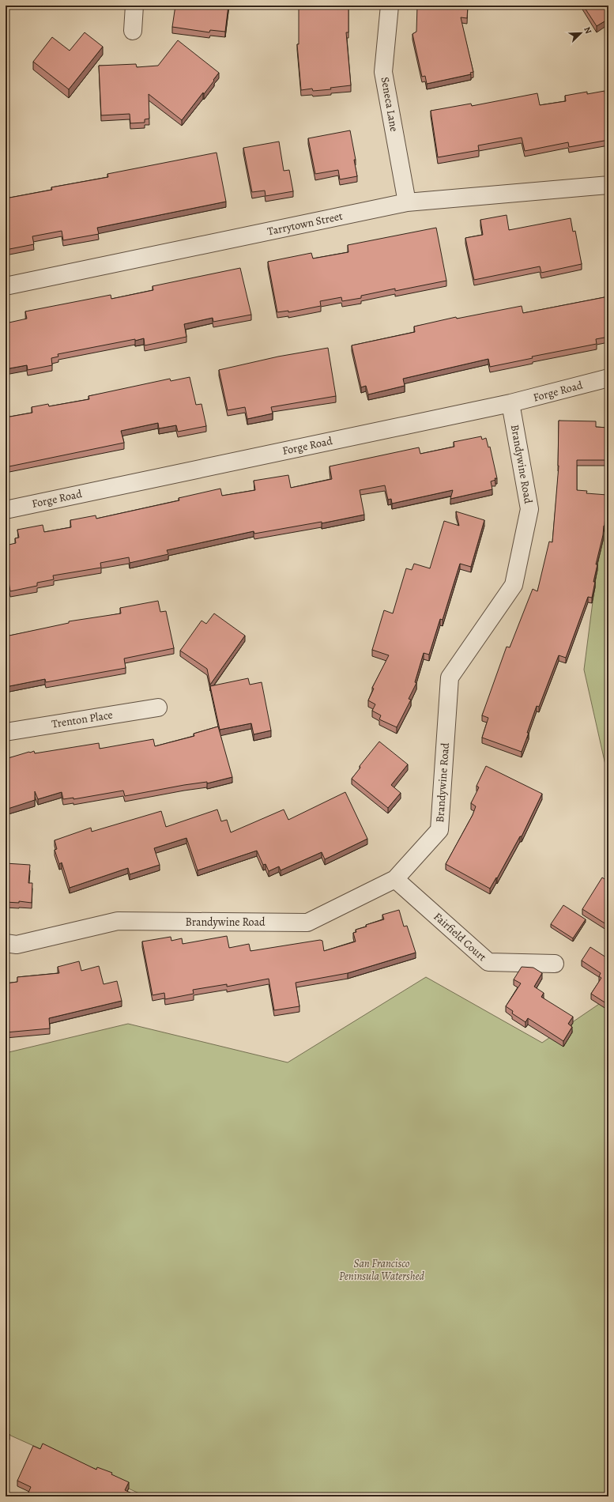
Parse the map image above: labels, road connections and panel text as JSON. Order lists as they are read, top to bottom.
{
  "streets": {
    "street": [
      "Seneca Lane",
      "Tarrytown Street",
      "Forge Road",
      "Brandywine Road",
      "Trenton Place",
      "Fairfield Court"
    ]
  },
  "crossings": [
    ["Seneca Lane", "Tarrytown Street"],
    ["Forge Road", "Brandywine Road"],
    ["Brandywine Road", "Fairfield Court"]
  ],
  "parks": ["San Francisco Peninsula Watershed"],
  "north": "top right"
}
